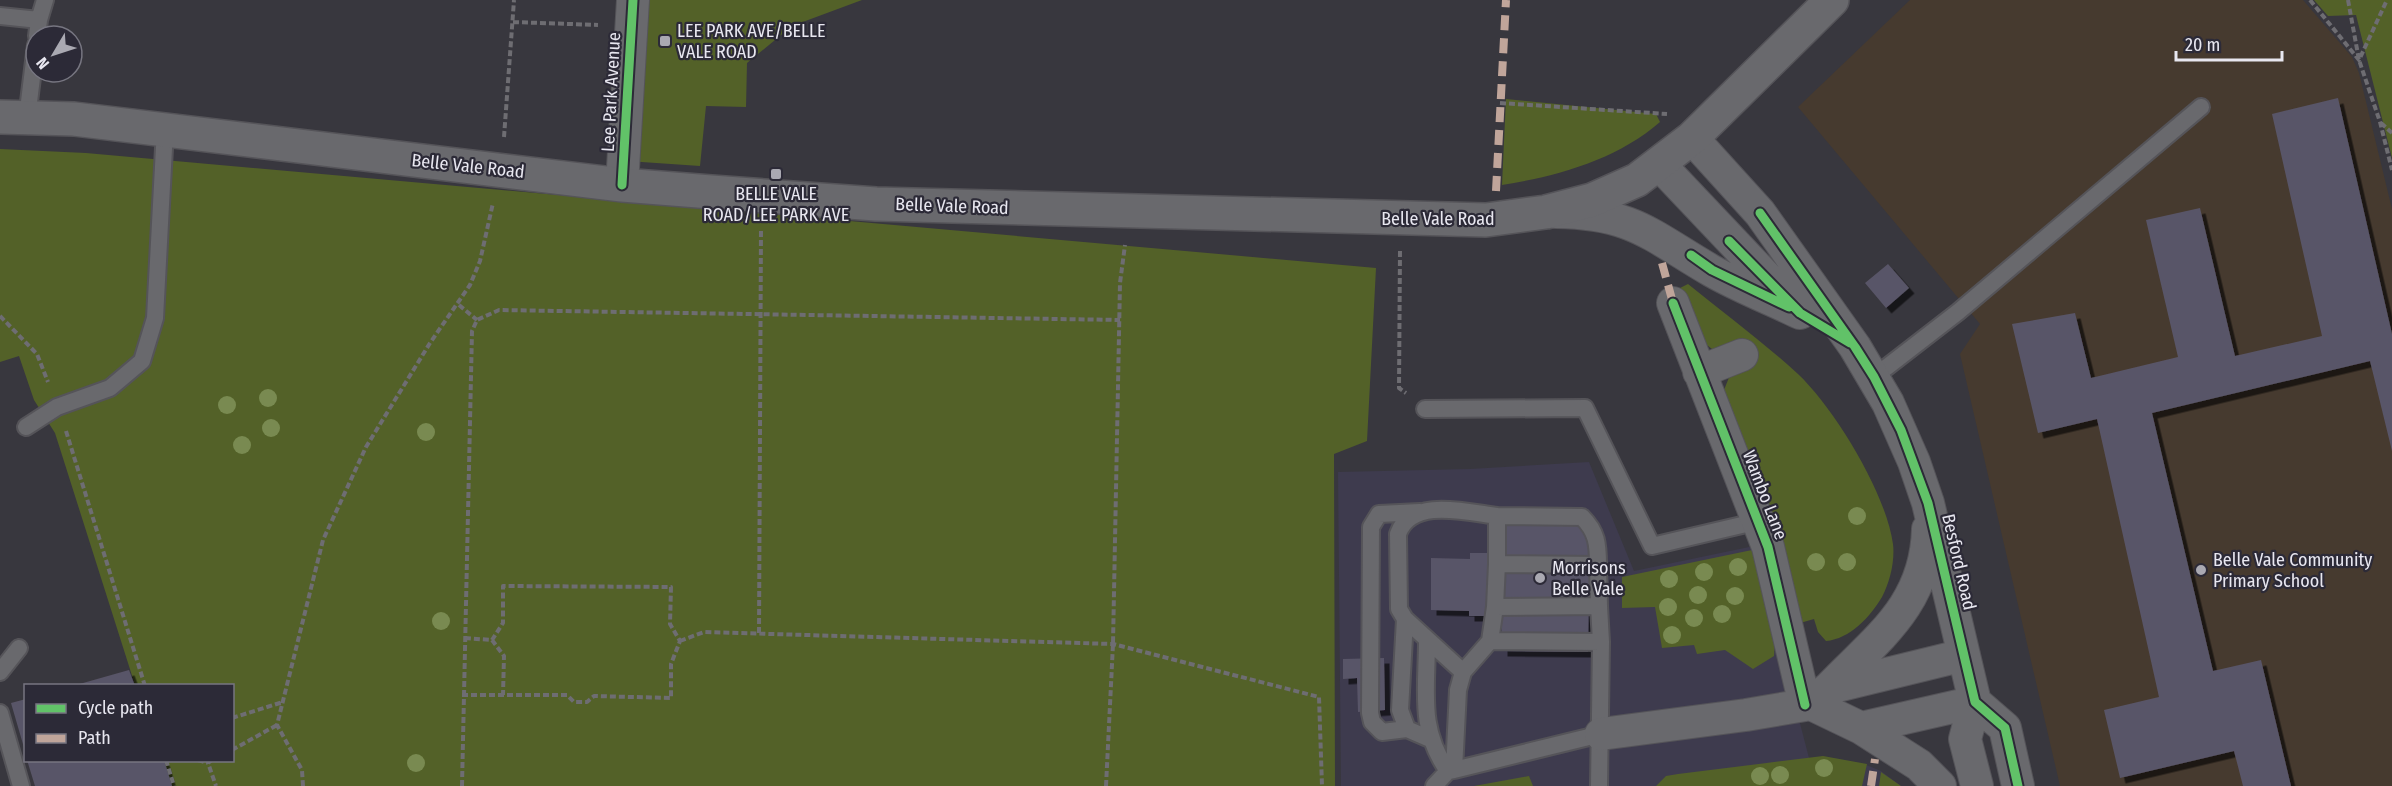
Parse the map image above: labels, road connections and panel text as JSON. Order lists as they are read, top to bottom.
{
  "streets": {
    "main road": ["Belle Vale Road"],
    "street": ["Lee Park Avenue", "Wambo Lane", "Besford Road"]
  },
  "crossings": [
    ["Lee Park Avenue", "Belle Vale Road"],
    ["Belle Vale Road", "Besford Road"]
  ],
  "places": {
    "transit": ["LEE PARK AVE/BELLE VALE ROAD", "BELLE VALE ROAD/LEE PARK AVE"],
    "other": ["Belle Vale Community Primary School", "Morrisons Belle Vale"]
  },
  "legend": ["Cycle path", "Path"],
  "scale_bar": "20 m",
  "north": "bottom left"
}
